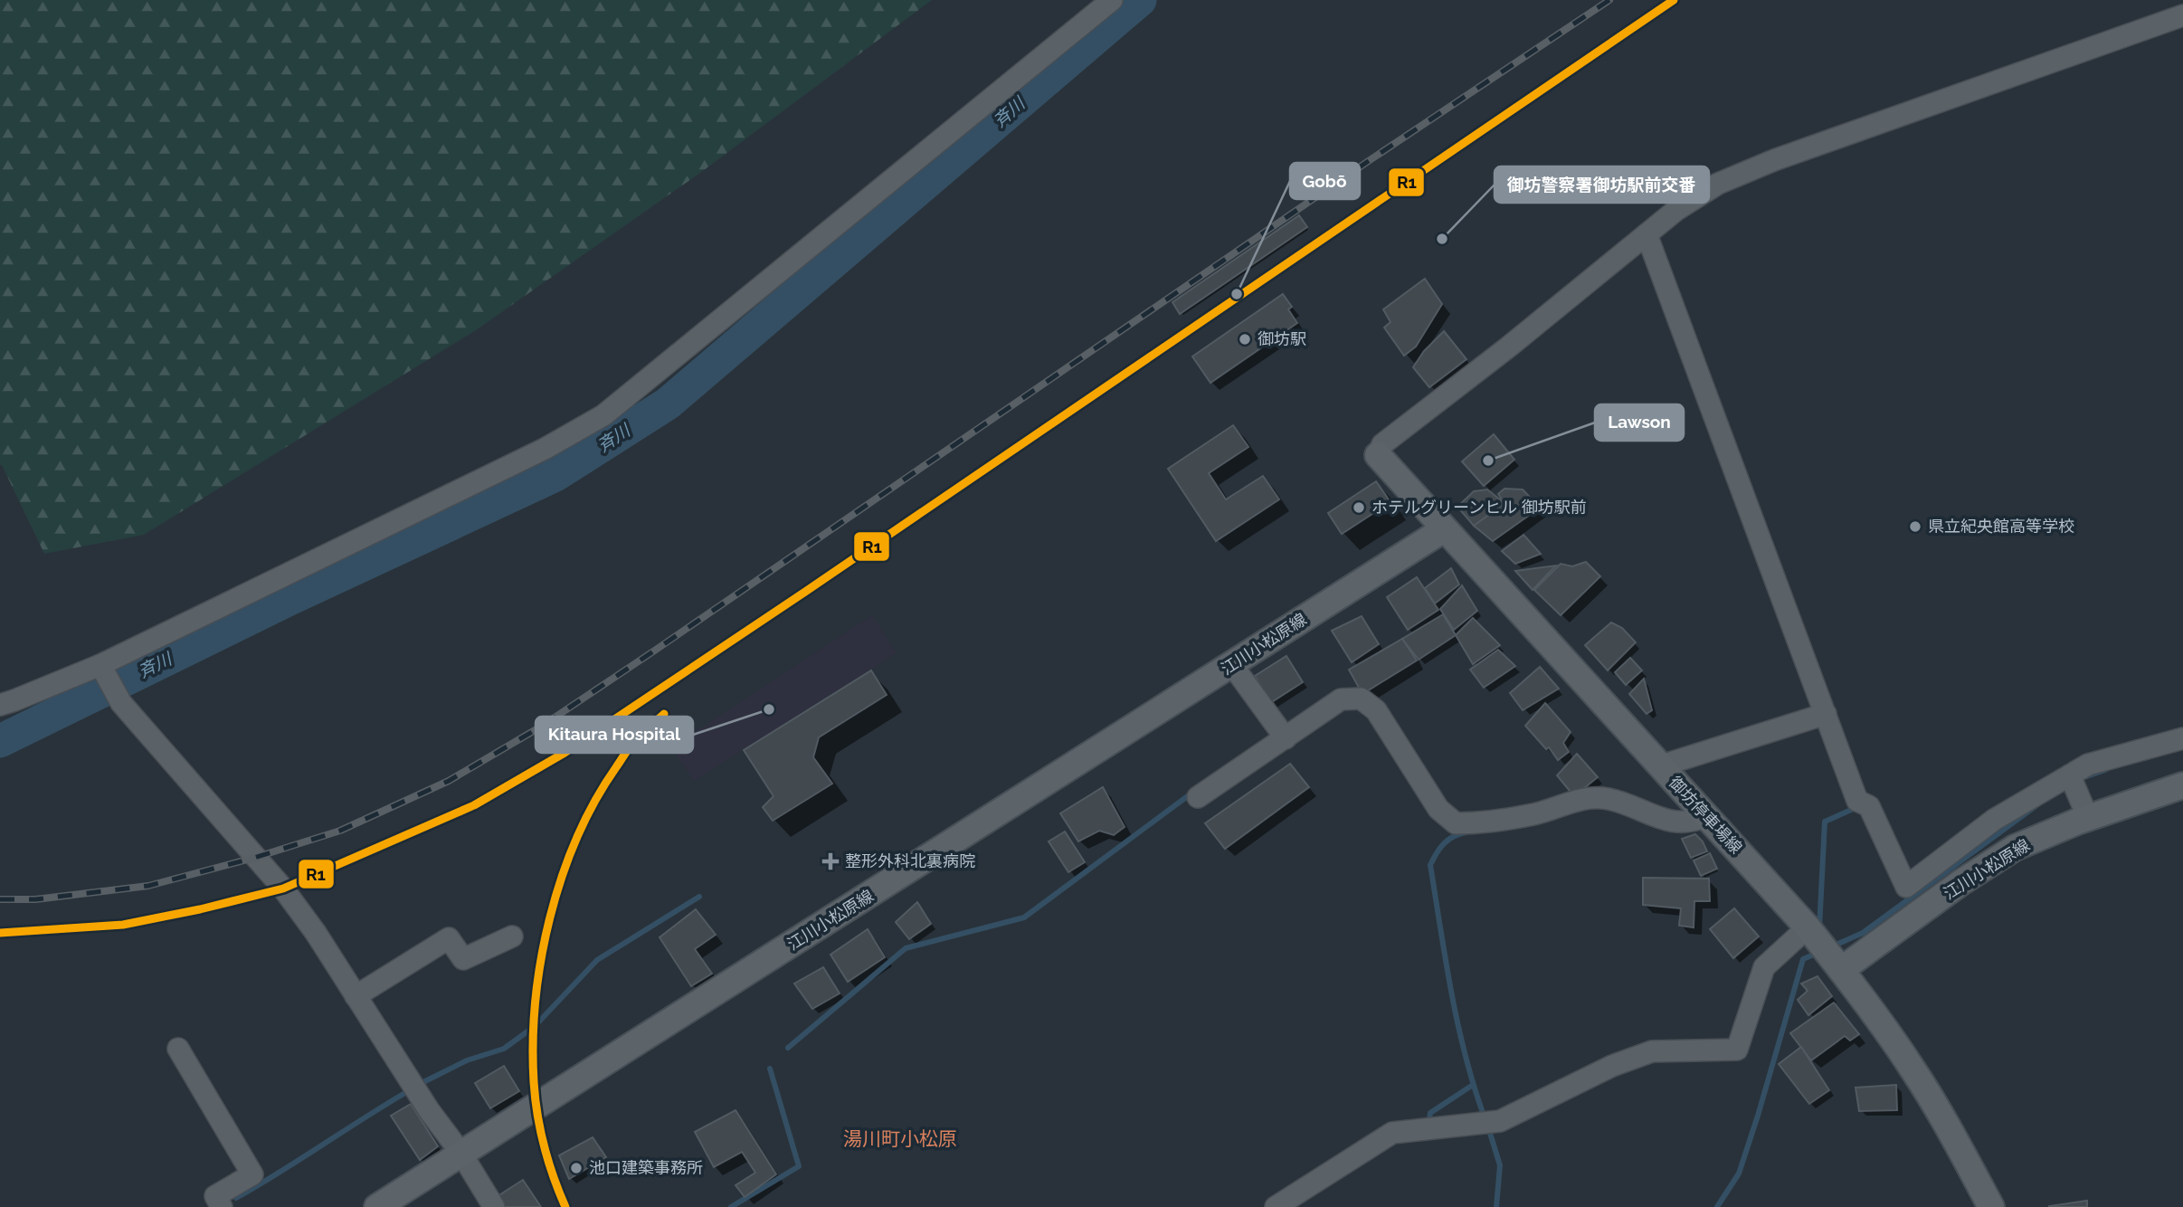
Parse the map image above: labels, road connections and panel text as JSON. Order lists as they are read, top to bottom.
{
  "streets": {
    "main road": ["江川小松原線", "御坊停車場線"]
  },
  "crossings": [
    ["江川小松原線", "御坊停車場線"]
  ],
  "districts": ["湯川町小松原"],
  "water": ["斉川"],
  "places": {
    "other": [
      "御坊警察署御坊駅前交番",
      "Gobō",
      "御坊駅",
      "Lawson",
      "ホテルグリーンヒル 御坊駅前",
      "県立紀央館高等学校",
      "Kitaura Hospital",
      "池口建築事務所"
    ],
    "health": ["整形外科北裏病院"]
  },
  "lines": ["transit line R1"]
}
